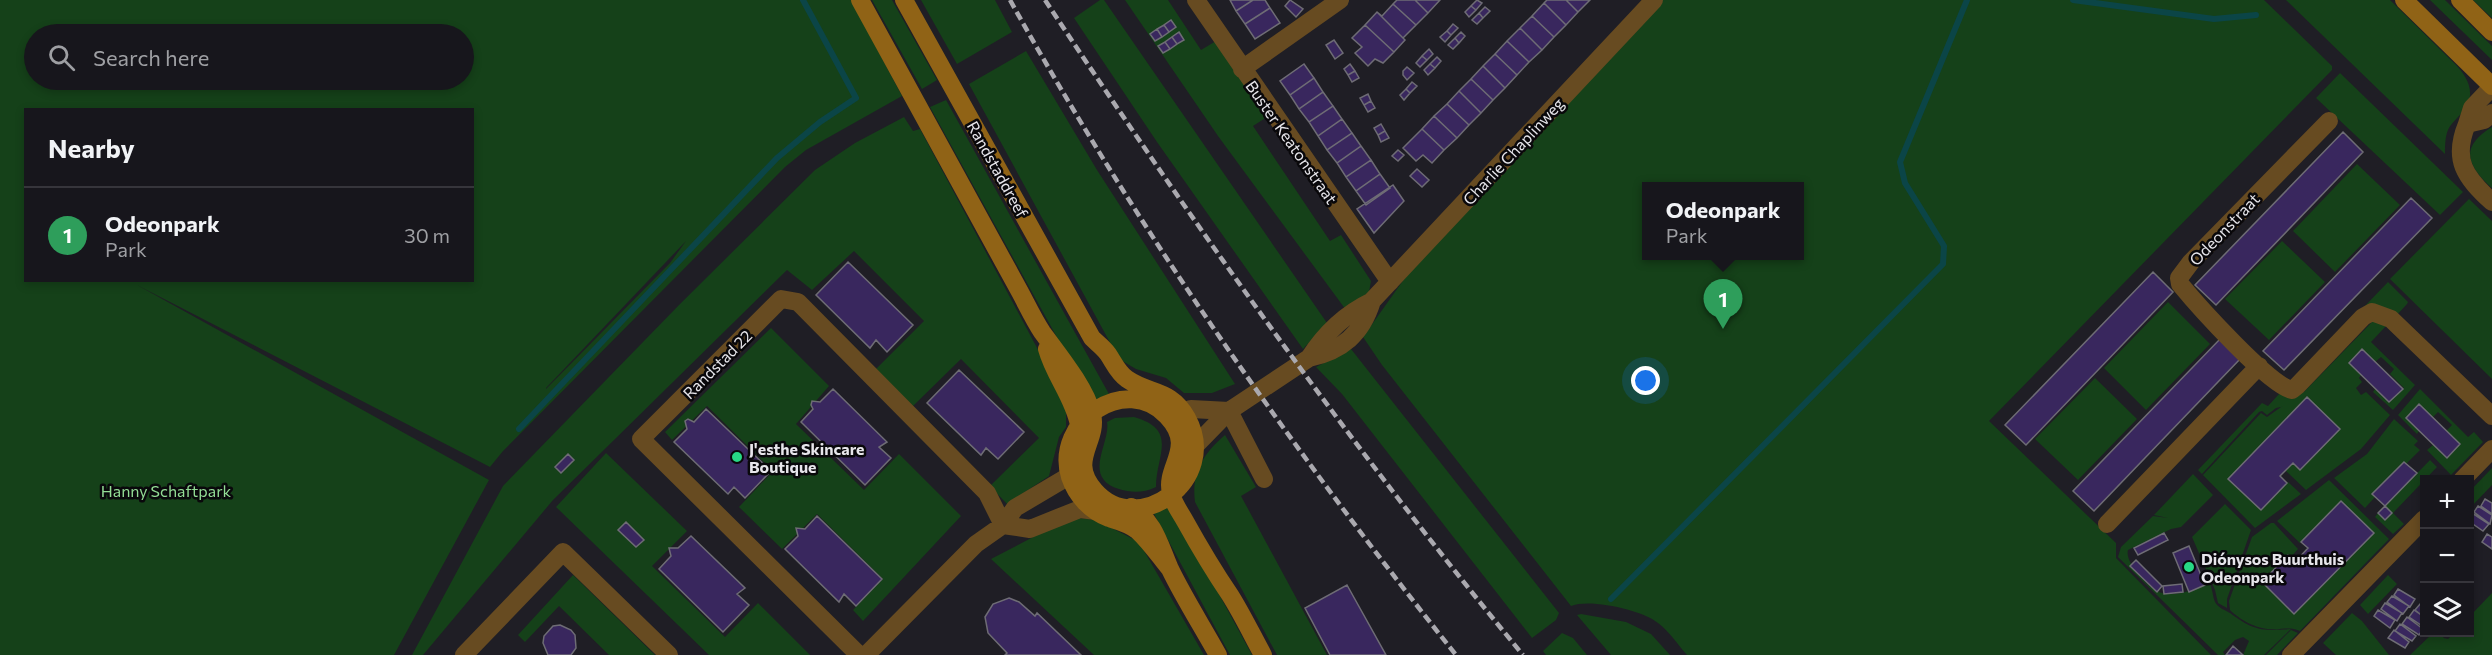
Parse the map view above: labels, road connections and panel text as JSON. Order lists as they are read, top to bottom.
{
  "streets": {
    "main road": ["Randstaddreef"],
    "street": [
      "Buster Keatonstraat",
      "Charlie Chaplinweg",
      "Odeonstraat",
      "Randstad 22"
    ]
  },
  "crossings": [
    ["Buster Keatonstraat", "Charlie Chaplinweg"]
  ],
  "parks": ["Hanny Schaftpark"],
  "places": ["J'esthe Skincare Boutique", "Diónysos Buurthuis Odeonpark"],
  "page": {
    "search": "Search here",
    "heading": "Nearby",
    "popup": ["Odeonpark", "Park"],
    "list": [
      {
        "mark": "1",
        "name": "Odeonpark",
        "note": "Park",
        "value": "30 m"
      }
    ],
    "pins": "1",
    "map_buttons": ["+", "−"]
  }
}
